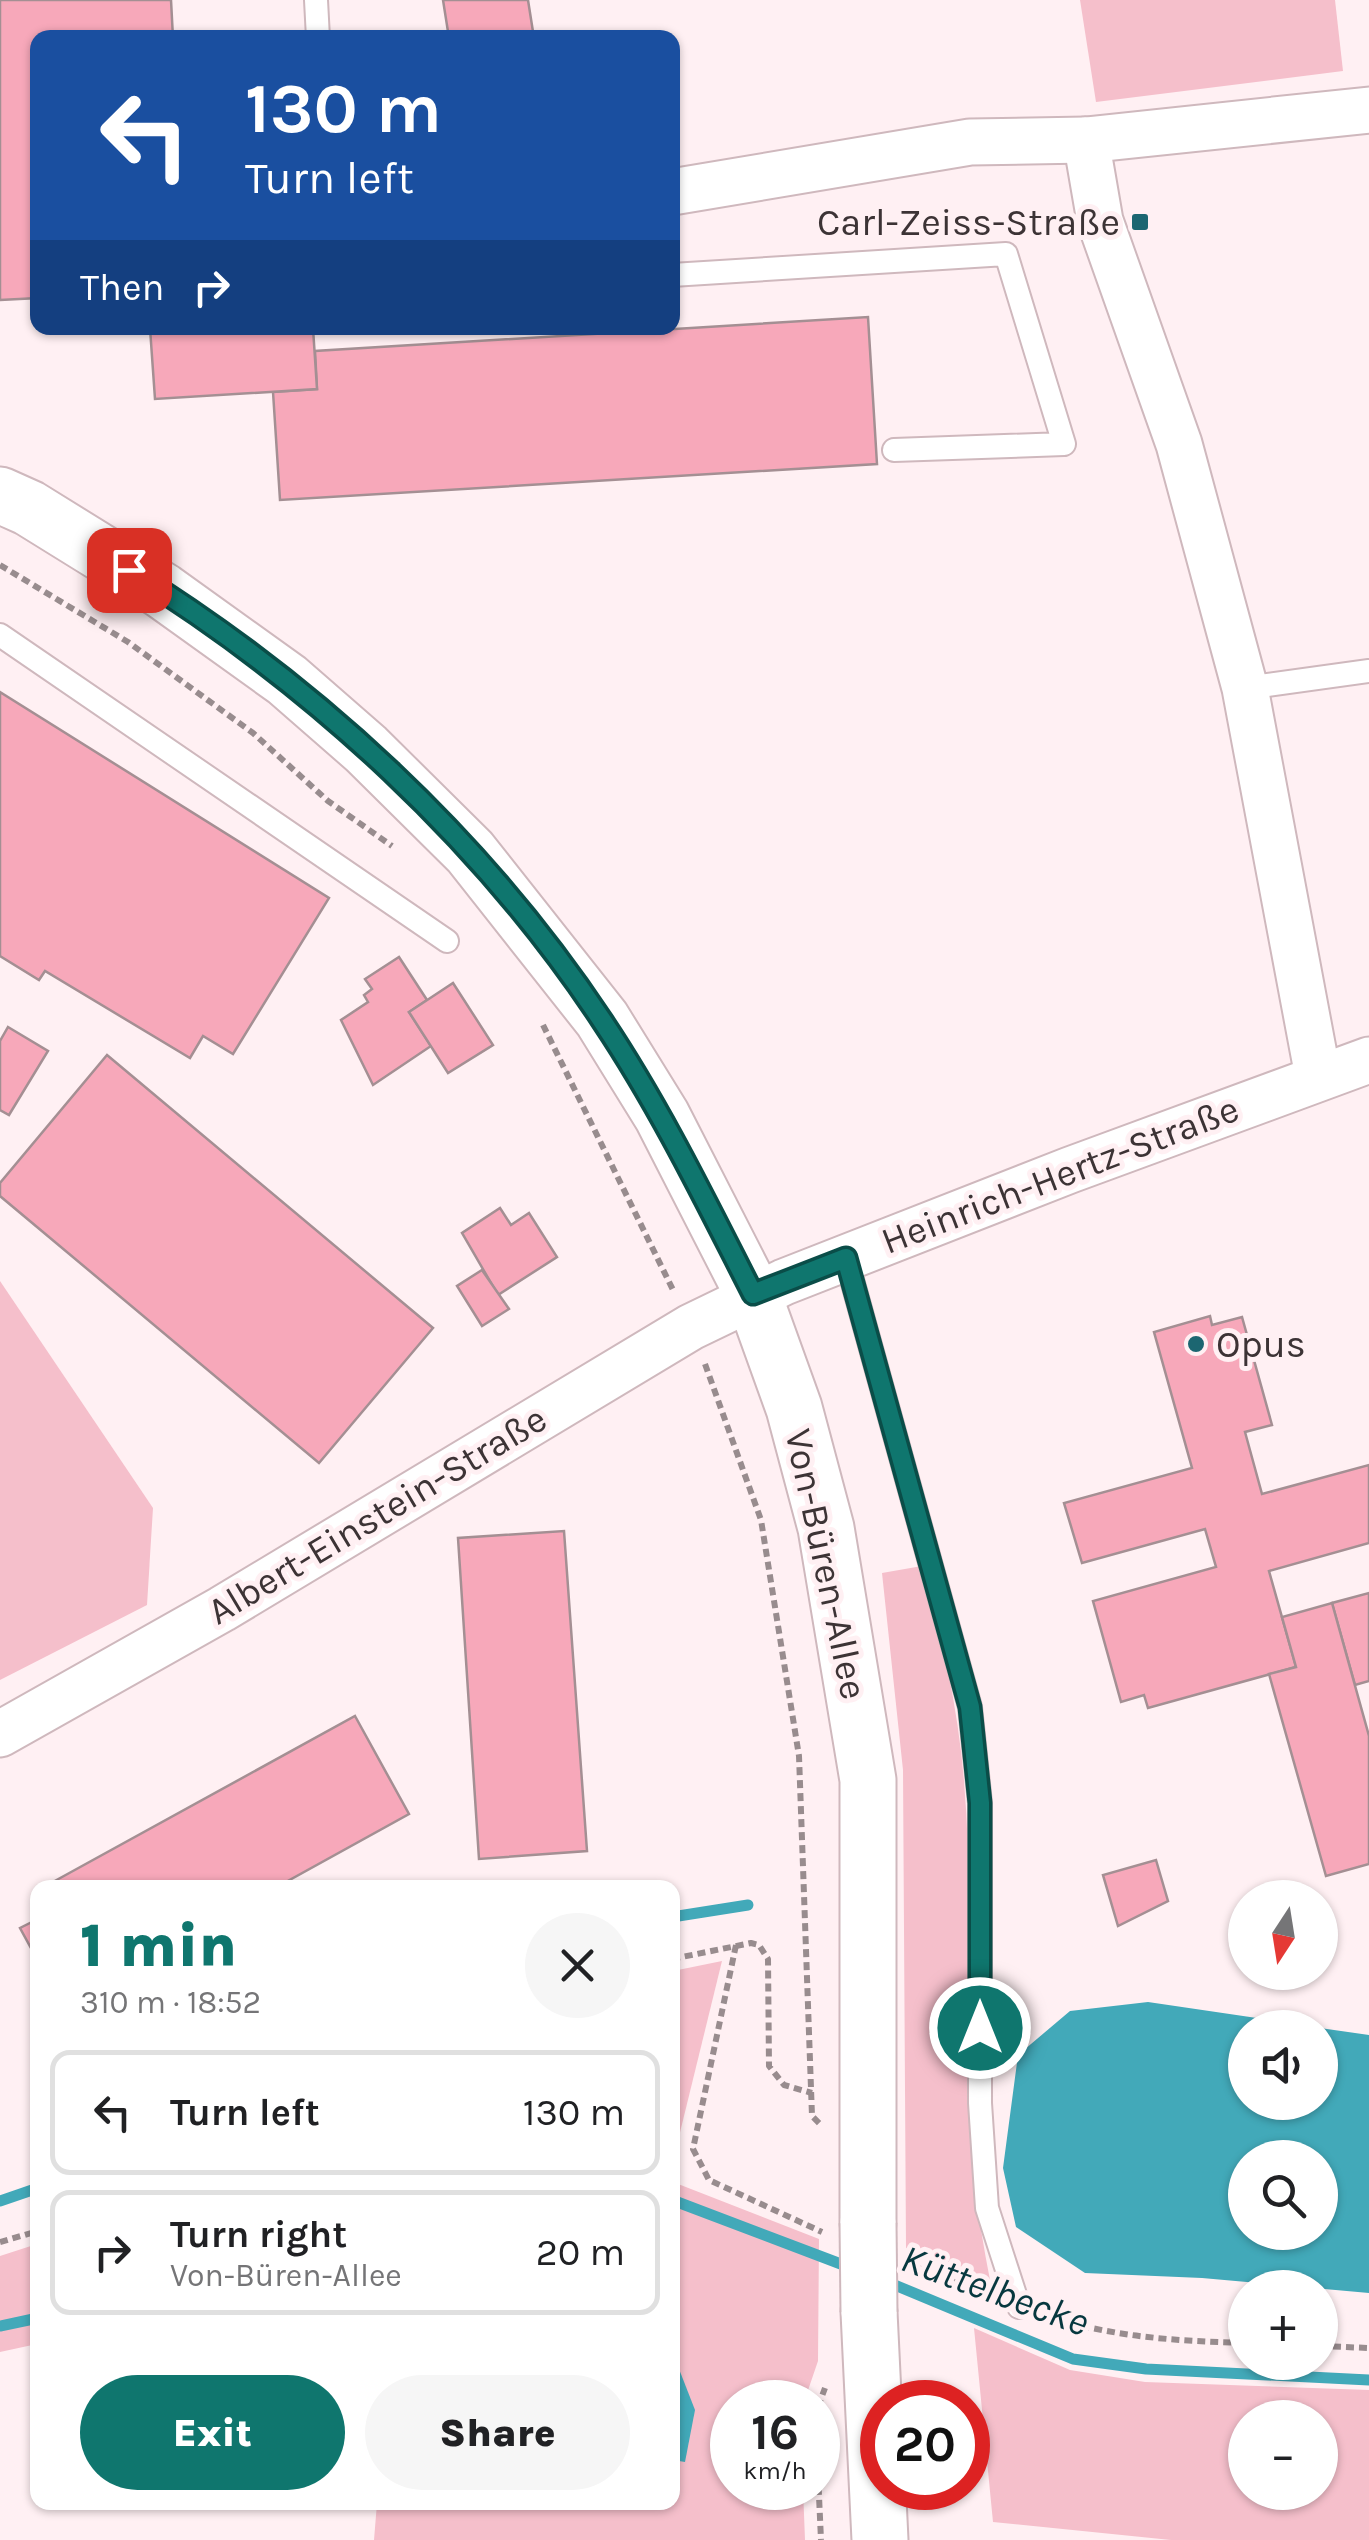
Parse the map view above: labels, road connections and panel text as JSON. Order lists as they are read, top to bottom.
{
  "streets": {
    "street": ["Heinrich-Hertz-Straße", "Albert-Einstein-Straße", "Von-Büren-Allee"]
  },
  "crossings": [
    ["Heinrich-Hertz-Straße", "Albert-Einstein-Straße"],
    ["Heinrich-Hertz-Straße", "Von-Büren-Allee"],
    ["Albert-Einstein-Straße", "Von-Büren-Allee"]
  ],
  "water": ["Küttelbecke"],
  "places": {
    "transit": ["Carl-Zeiss-Straße"],
    "other": ["Opus"]
  },
  "north": "bottom",
  "page": {
    "turn": ["130 m", "Turn left"],
    "then": "Then",
    "map_buttons": ["+", "−"],
    "heading": ["1 min", "310 m · 18:52"],
    "list": [
      {
        "name": "Turn left",
        "value": "130 m"
      },
      {
        "name": "Turn right",
        "note": "Von-Büren-Allee",
        "value": "20 m"
      }
    ],
    "buttons": ["Exit", "Share"],
    "speed": "16 km/h",
    "limit": "20"
  }
}
